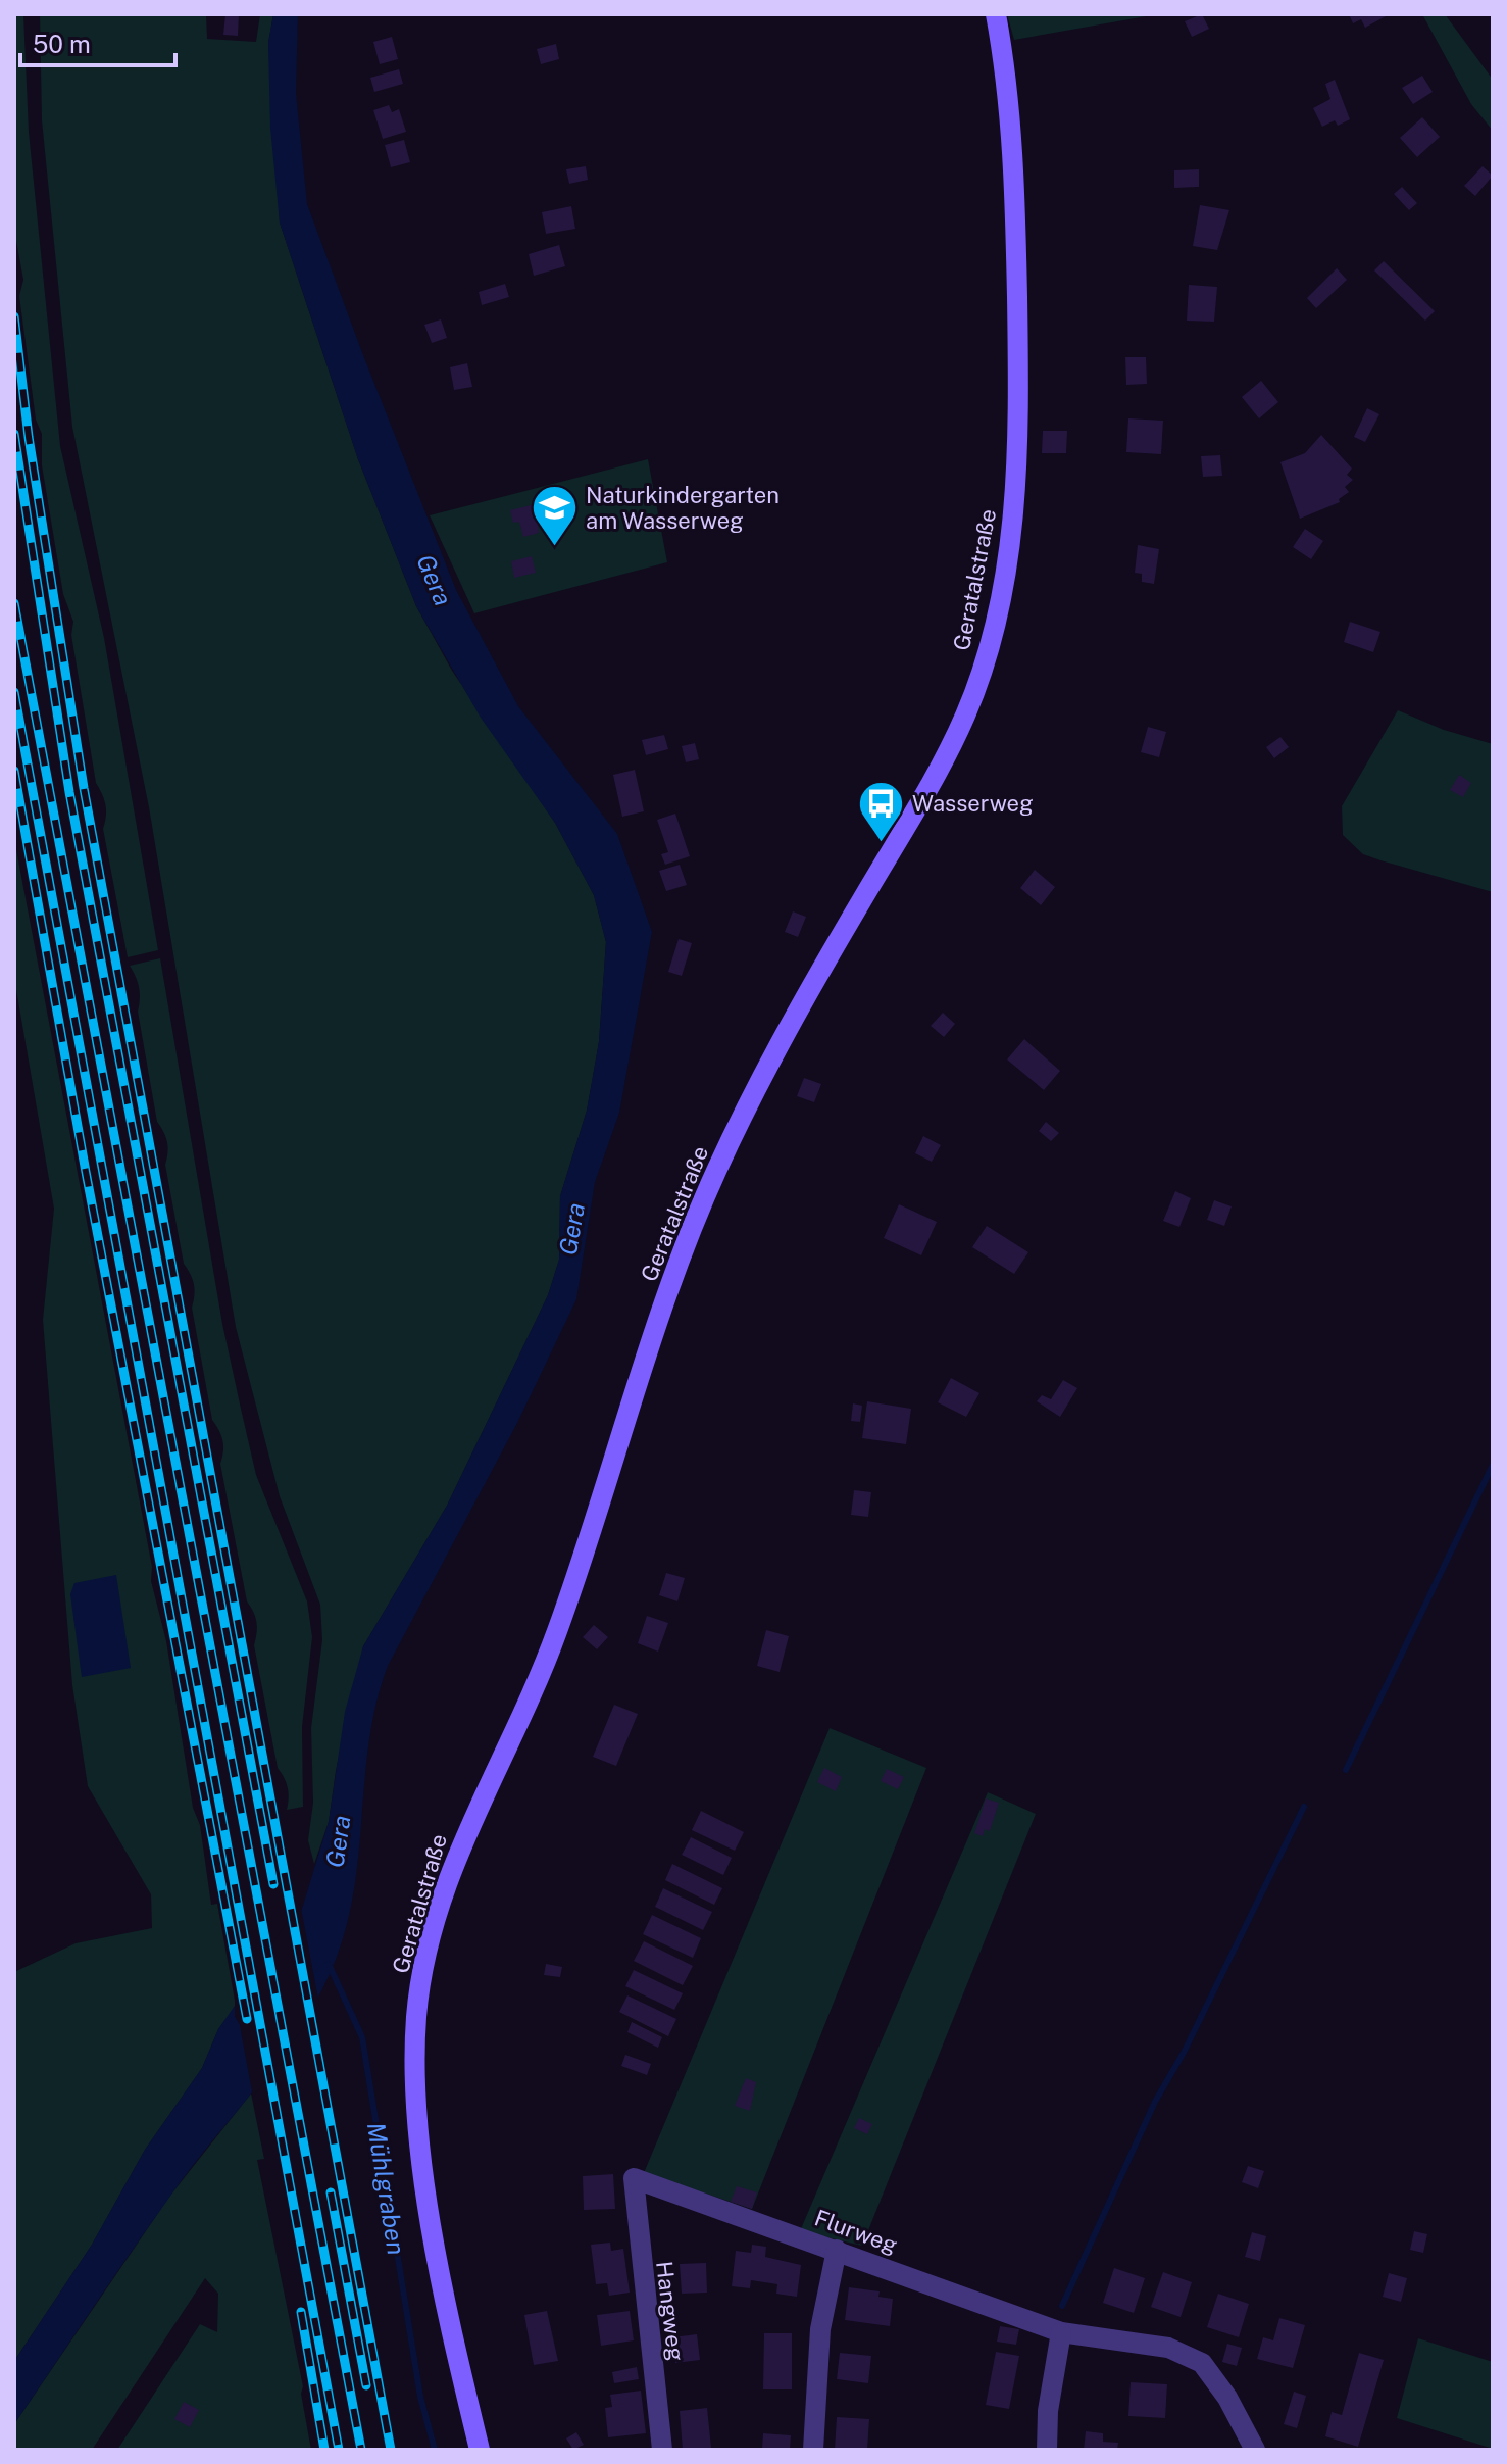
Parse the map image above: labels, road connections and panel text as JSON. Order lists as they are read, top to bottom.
{
  "streets": {
    "street": ["Geratalstraße", "Flurweg", "Hangweg"]
  },
  "crossings": [
    ["Flurweg", "Hangweg"]
  ],
  "water": ["Gera", "Mühlgraben"],
  "places": {
    "school or university": ["Naturkindergarten am Wasserweg"],
    "bus stop": ["Wasserweg"]
  },
  "scale_bar": "50 m"
}
